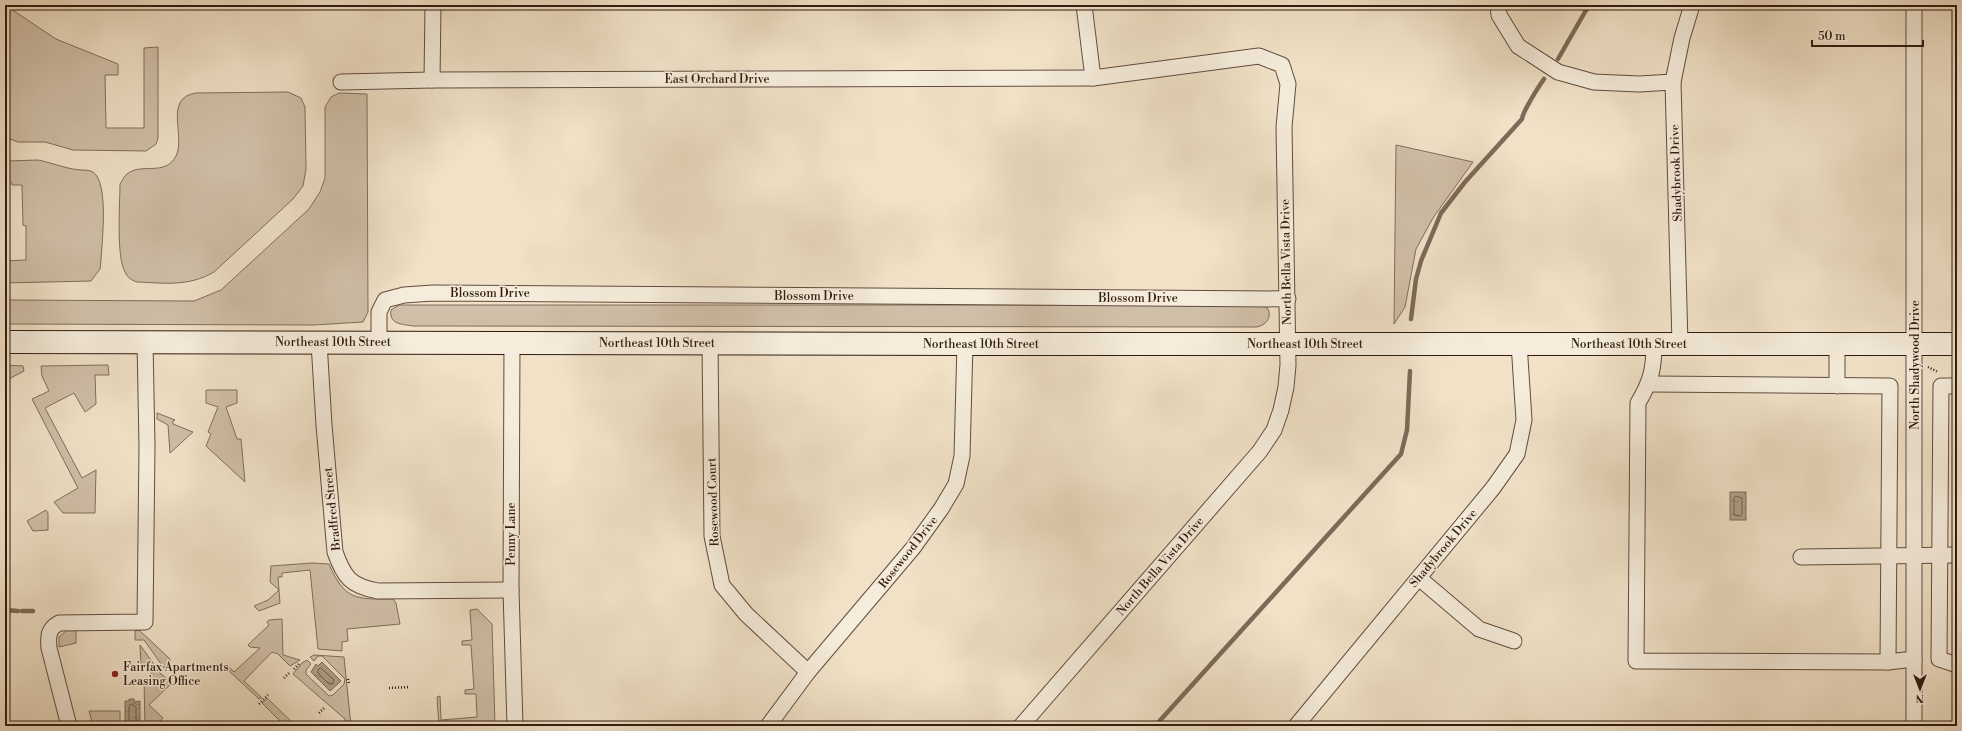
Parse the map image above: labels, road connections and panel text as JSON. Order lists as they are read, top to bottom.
{
  "streets": {
    "main road": ["Northeast 10th Street"],
    "street": [
      "East Orchard Drive",
      "Shadybrook Drive",
      "North Bella Vista Drive",
      "Blossom Drive",
      "North Shadywood Drive",
      "Rosewood Court",
      "Bradfred Street",
      "Penny Lane",
      "Rosewood Drive"
    ]
  },
  "crossings": [
    ["East Orchard Drive", "North Bella Vista Drive"],
    ["Shadybrook Drive", "Northeast 10th Street"],
    ["North Bella Vista Drive", "Blossom Drive"],
    ["North Bella Vista Drive", "Northeast 10th Street"],
    ["Blossom Drive", "Northeast 10th Street"],
    ["Northeast 10th Street", "North Shadywood Drive"],
    ["Northeast 10th Street", "Rosewood Court"],
    ["Northeast 10th Street", "Bradfred Street"],
    ["Northeast 10th Street", "Penny Lane"],
    ["Northeast 10th Street", "Rosewood Drive"],
    ["Rosewood Court", "Rosewood Drive"],
    ["Bradfred Street", "Penny Lane"]
  ],
  "places": ["Fairfax Apartments Leasing Office"],
  "scale_bar": "50 m",
  "north": "bottom"
}
